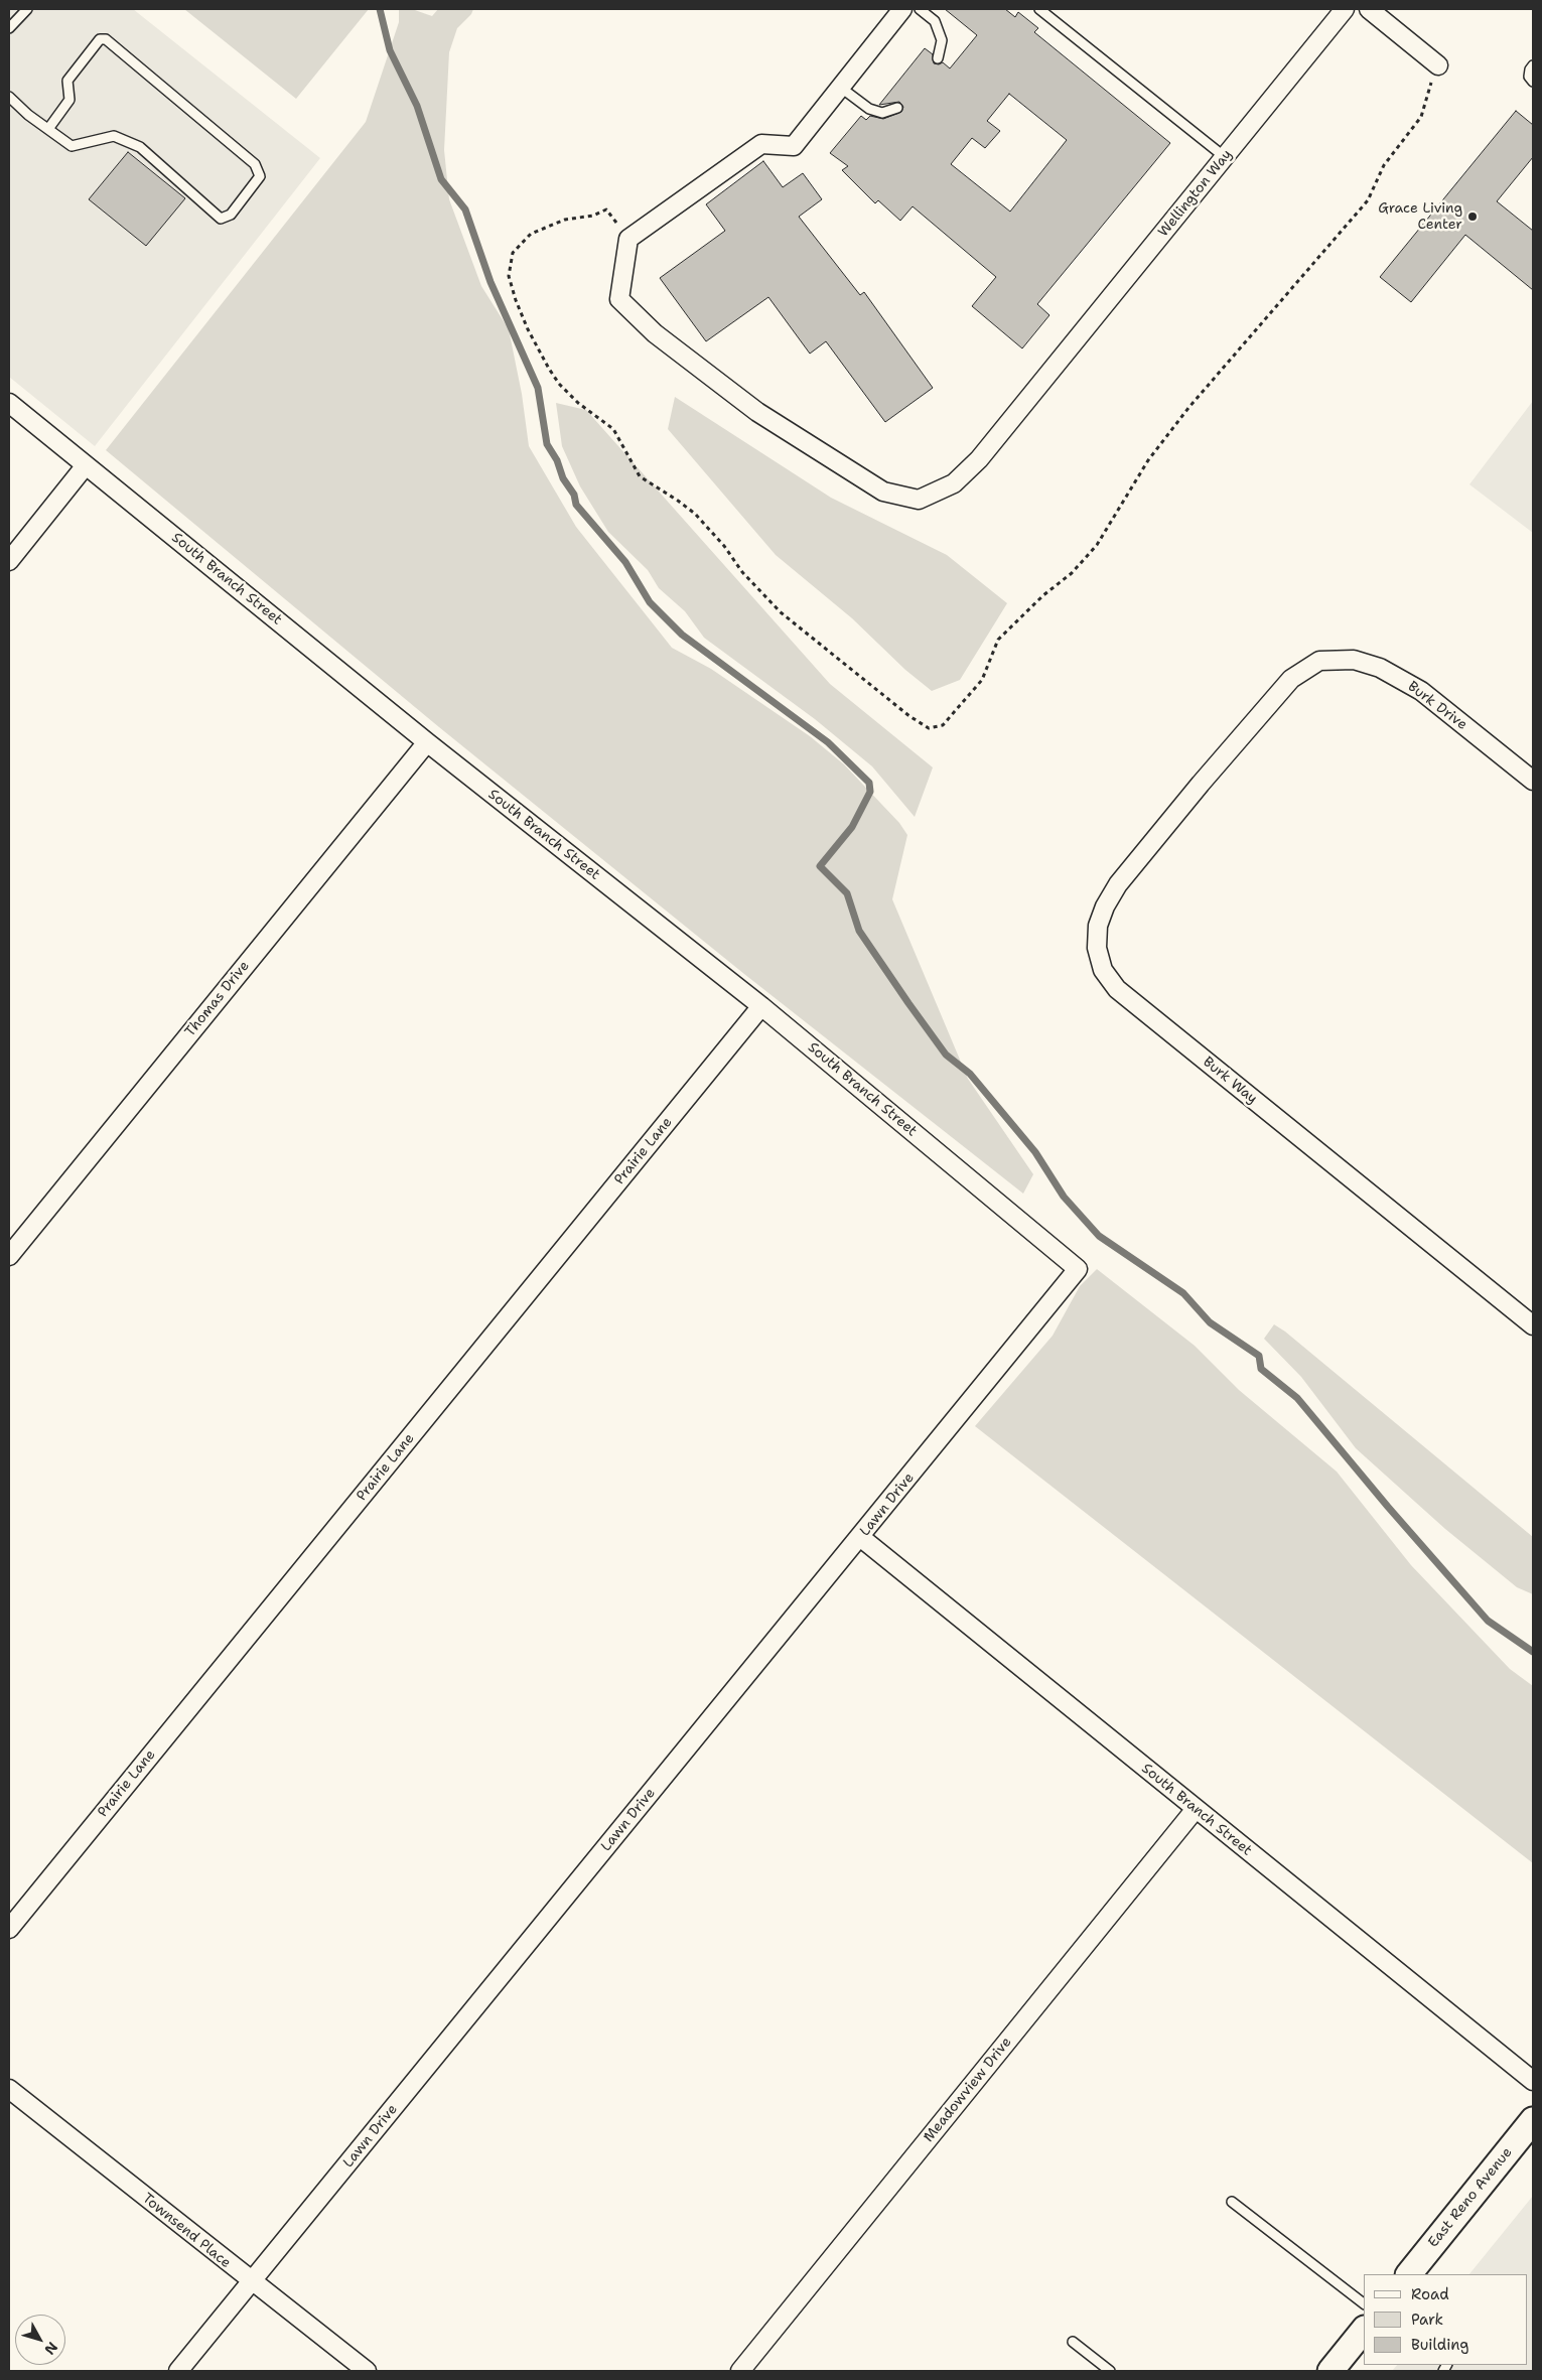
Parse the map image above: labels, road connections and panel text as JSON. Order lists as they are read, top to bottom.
{
  "streets": {
    "main road": ["East Reno Avenue"],
    "street": [
      "Wellington Way",
      "South Branch Street",
      "Burk Drive",
      "Thomas Drive",
      "Burk Way",
      "Prairie Lane",
      "Lawn Drive",
      "Meadowview Drive",
      "Townsend Place"
    ]
  },
  "crossings": [
    ["South Branch Street", "Thomas Drive"],
    ["South Branch Street", "Prairie Lane"],
    ["South Branch Street", "Lawn Drive"],
    ["South Branch Street", "Meadowview Drive"],
    ["Burk Drive", "Burk Way"],
    ["Lawn Drive", "Townsend Place"]
  ],
  "places": ["Grace Living Center"],
  "legend": ["Road", "Park", "Building"],
  "north": "bottom right"
}
